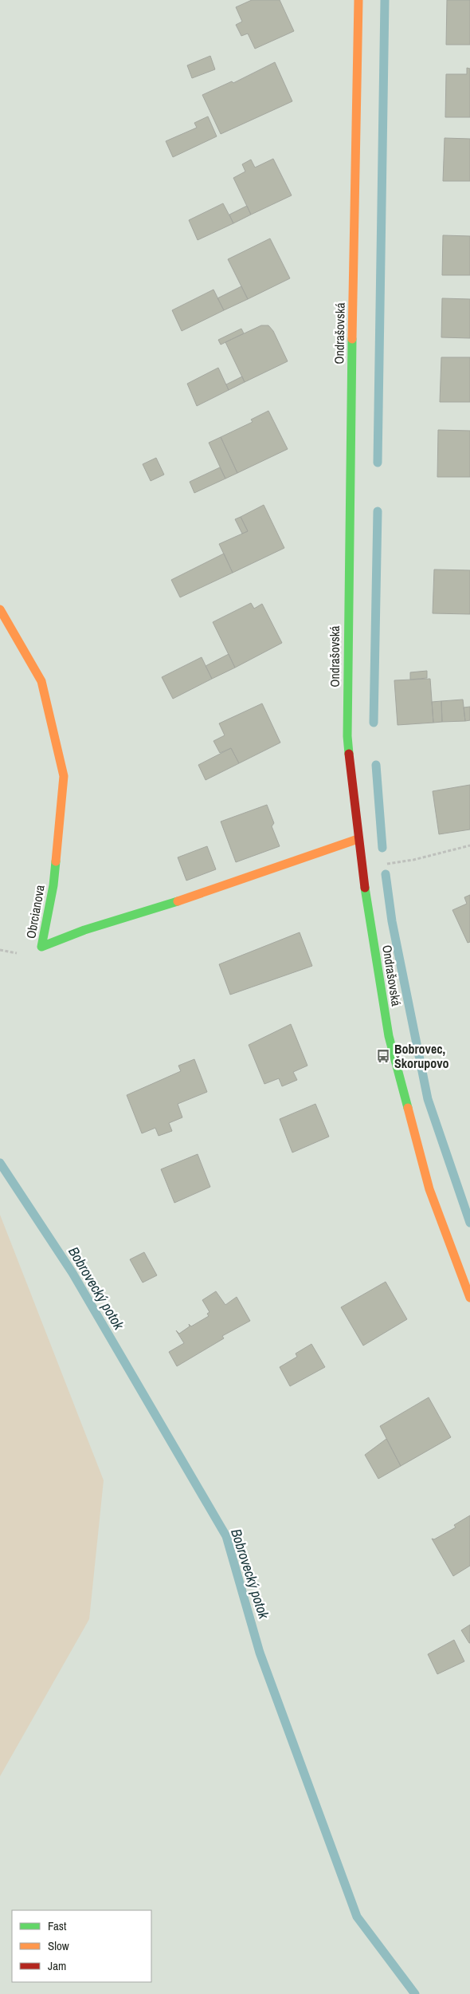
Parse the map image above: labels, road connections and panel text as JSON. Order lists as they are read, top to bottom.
{
  "streets": {
    "street": ["Ondrašovská", "Obrcianova"]
  },
  "crossings": [
    ["Ondrašovská", "Obrcianova"]
  ],
  "water": ["Bobrovecký potok"],
  "places": {
    "bus stop": ["Bobrovec, Škorupovo"]
  },
  "legend": ["Fast", "Slow", "Jam"]
}
